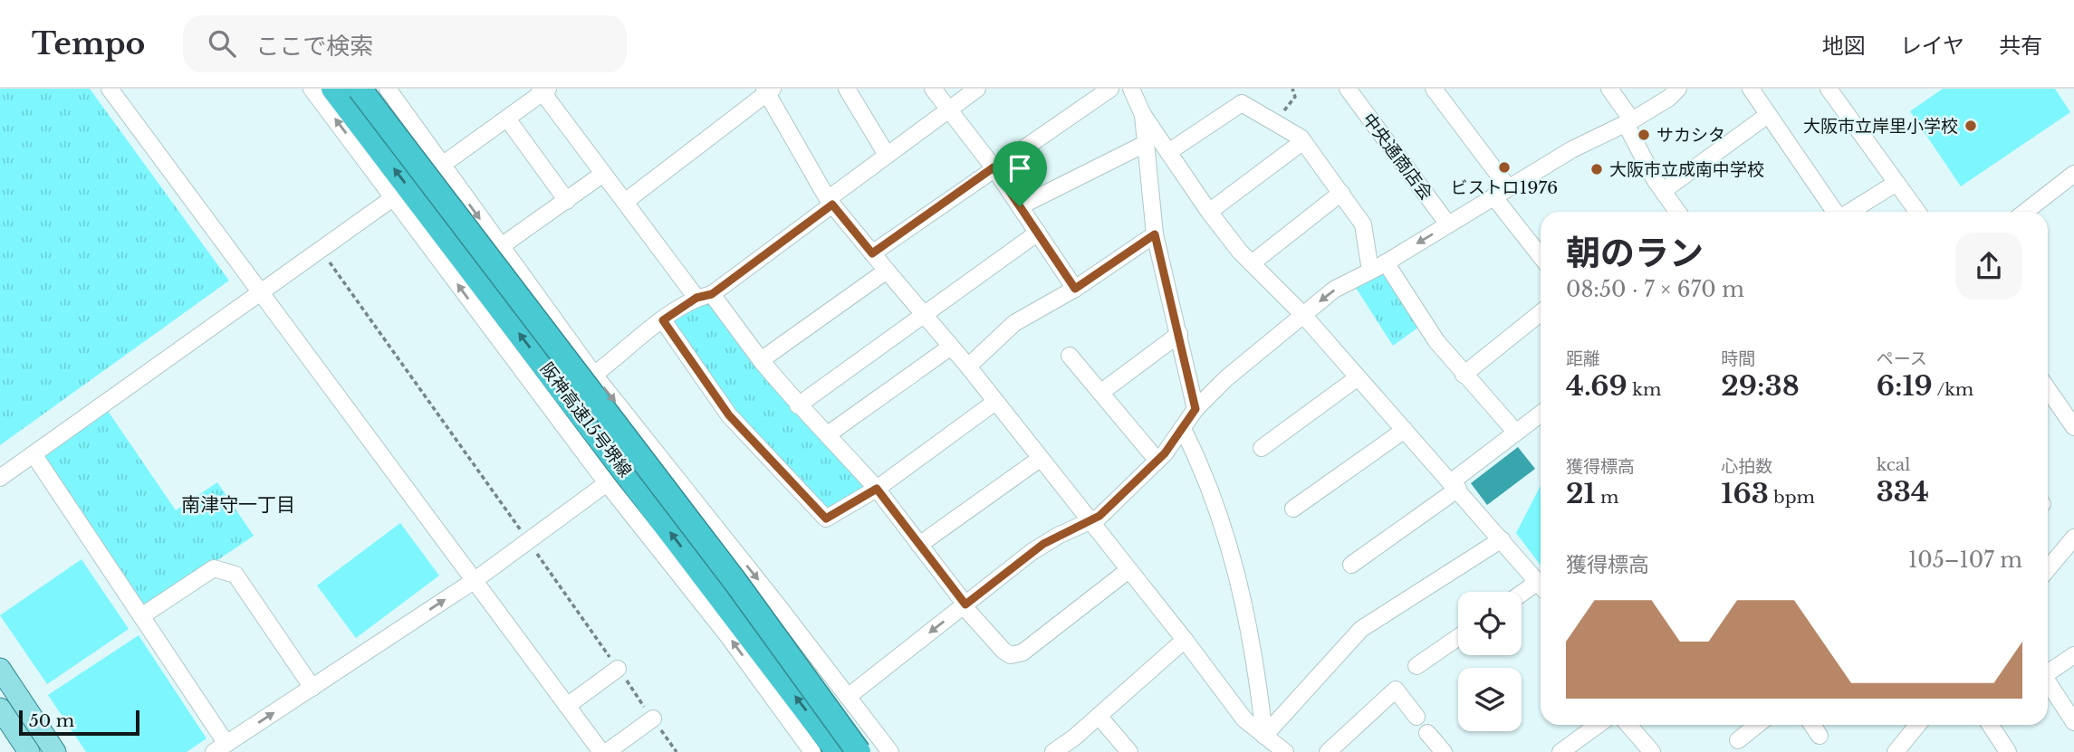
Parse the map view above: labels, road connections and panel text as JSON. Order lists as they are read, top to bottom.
{
  "streets": {
    "highway": ["阪神高速15号堺線"],
    "street": ["中央通商店会"]
  },
  "districts": ["南津守一丁目"],
  "places": [
    "大阪市立岸里小学校",
    "サカシタ",
    "ビストロ1976",
    "大阪市立成南中学校"
  ],
  "scale_bar": "50 m",
  "page": {
    "header": "Tempo",
    "search": "ここで検索",
    "nav": ["地図", "レイヤ", "共有"],
    "heading": ["朝のラン", "08:50 · 7 × 670 m"],
    "stats": [
      ["距離", "4.69 km"],
      ["時間", "29:38"],
      ["ペース", "6:19 /km"],
      ["獲得標高", "21 m"],
      ["心拍数", "163 bpm"],
      ["kcal", "334"]
    ],
    "chart": ["獲得標高", "105–107 m"],
    "scale": "50 m"
  }
}
